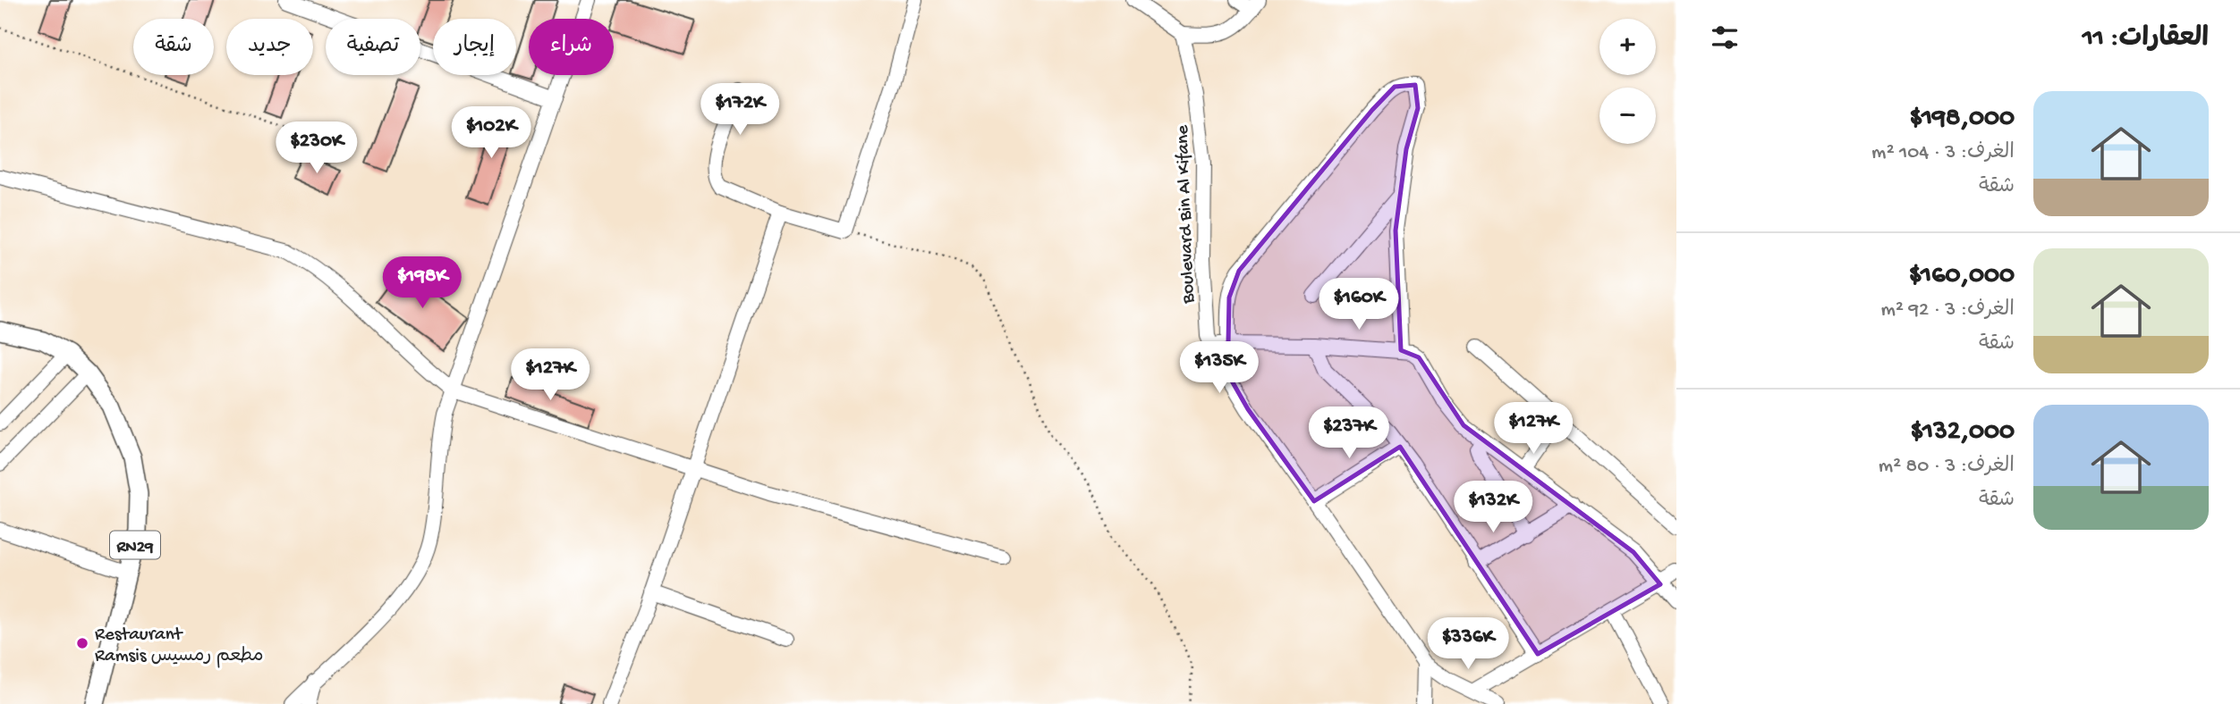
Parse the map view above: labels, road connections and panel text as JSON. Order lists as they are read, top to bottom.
{
  "streets": {
    "main road": ["RN29"],
    "street": ["Boulevard Bin Al Kifane"]
  },
  "places": ["Restaurant Ramsis مطعم رمسيس"],
  "page": {
    "heading": "العقارات: 11",
    "map_buttons": ["+", "−"],
    "chip": [
      "شراء",
      "إيجار",
      "تصفية",
      "جديد",
      "شقة"
    ],
    "list": [
      {
        "name": "$198,000",
        "note": "الغرف: 3 · 104 m² · شقة"
      },
      {
        "name": "$160,000",
        "note": "الغرف: 3 · 92 m² · شقة"
      },
      {
        "name": "$132,000",
        "note": "الغرف: 3 · 80 m² · شقة"
      }
    ],
    "price": [
      "$172K",
      "$102K",
      "$230K",
      "$198K",
      "$160K",
      "$135K",
      "$127K",
      "$127K",
      "$237K",
      "$132K",
      "$336K"
    ]
  }
}
